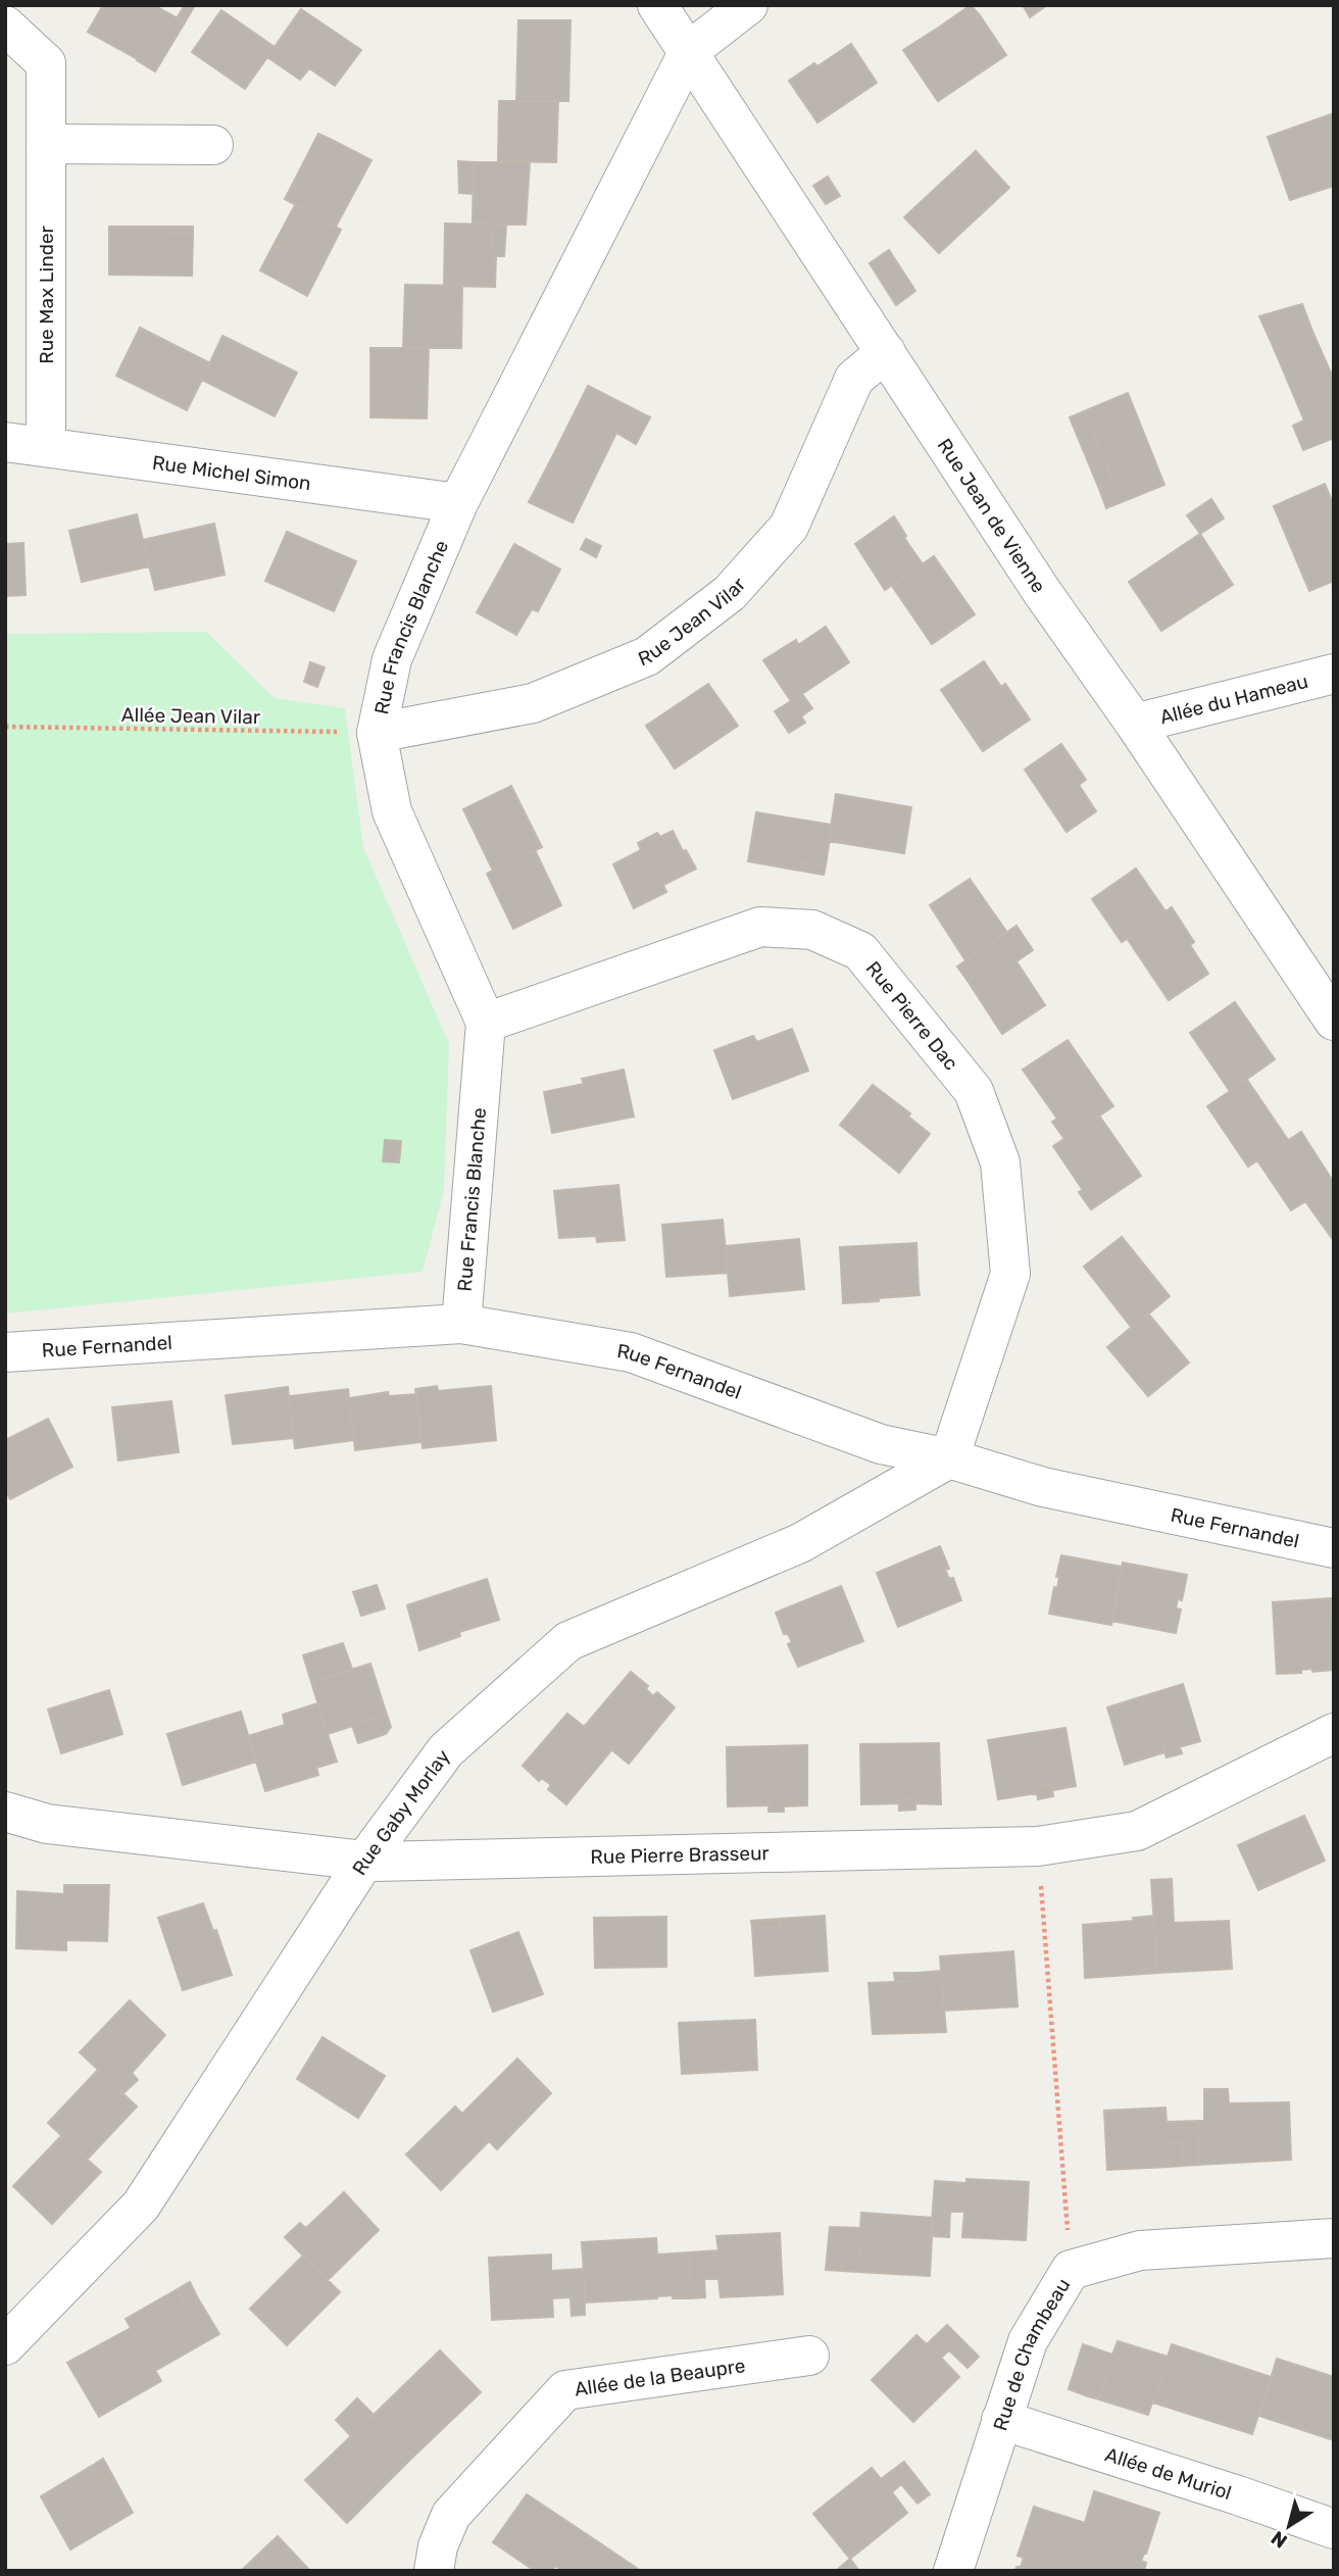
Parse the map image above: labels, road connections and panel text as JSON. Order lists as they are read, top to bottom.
{
  "streets": {
    "street": [
      "Rue Max Linder",
      "Rue Michel Simon",
      "Rue Jean de Vienne",
      "Rue Jean Vilar",
      "Rue Francis Blanche",
      "Allée du Hameau",
      "Rue Pierre Dac",
      "Rue Fernandel",
      "Rue Gaby Morlay",
      "Rue Pierre Brasseur",
      "Rue de Chambeau",
      "Allée de la Beaupre",
      "Allée de Muriol"
    ],
    "path": ["Allée Jean Vilar"]
  },
  "crossings": [
    ["Rue Max Linder", "Rue Michel Simon"],
    ["Rue Michel Simon", "Rue Francis Blanche"],
    ["Rue Jean de Vienne", "Rue Jean Vilar"],
    ["Rue Jean de Vienne", "Rue Francis Blanche"],
    ["Rue Jean de Vienne", "Allée du Hameau"],
    ["Rue Jean Vilar", "Rue Francis Blanche"],
    ["Rue Jean Vilar", "Allée Jean Vilar"],
    ["Rue Francis Blanche", "Allée Jean Vilar"],
    ["Rue Francis Blanche", "Rue Pierre Dac"],
    ["Rue Francis Blanche", "Rue Fernandel"],
    ["Rue Pierre Dac", "Rue Fernandel"],
    ["Rue Pierre Dac", "Rue Gaby Morlay"],
    ["Rue Fernandel", "Rue Gaby Morlay"],
    ["Rue Gaby Morlay", "Rue Pierre Brasseur"],
    ["Rue de Chambeau", "Allée de Muriol"]
  ],
  "north": "bottom left"
}
